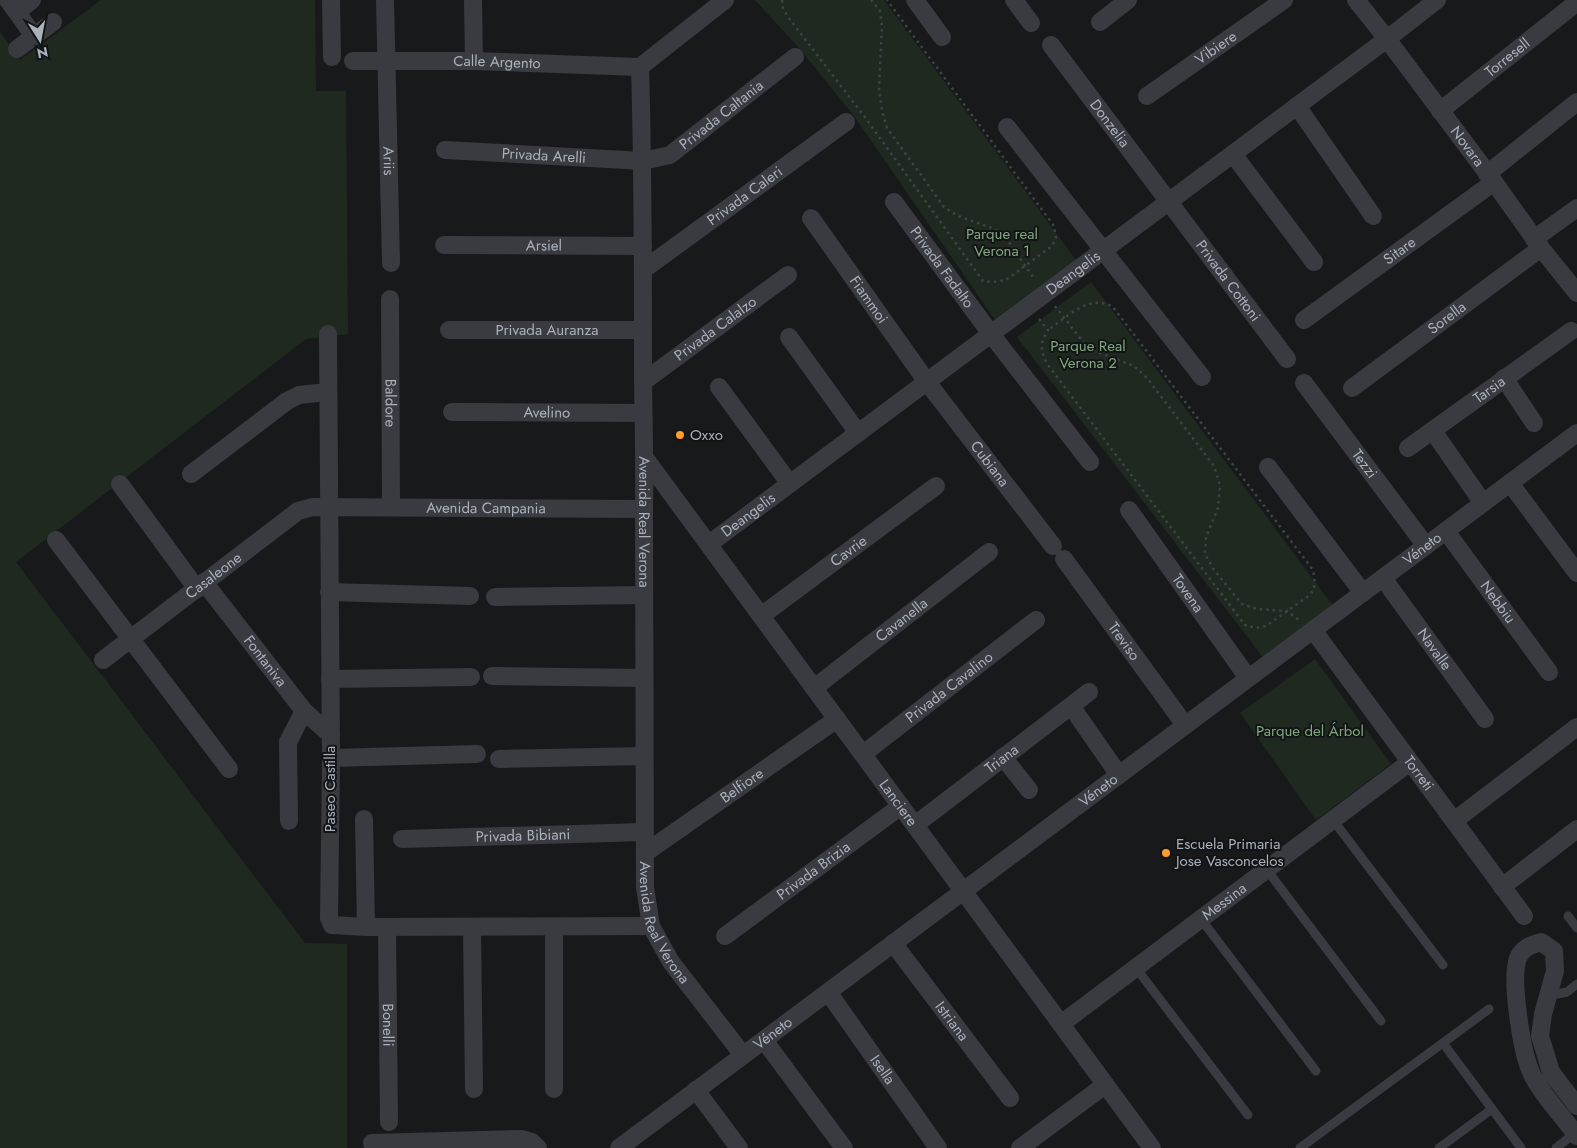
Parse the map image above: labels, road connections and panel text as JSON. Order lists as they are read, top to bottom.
{
  "streets": {
    "street": [
      "Vibiere",
      "Torresell",
      "Calle Argento",
      "Privada Caltania",
      "Donzelia",
      "Novara",
      "Privada Arelli",
      "Ariis",
      "Privada Caleri",
      "Arsiel",
      "Sitare",
      "Privada Fadalto",
      "Deangelis",
      "Privada Cottoni",
      "Fiammoi",
      "Sorella",
      "Privada Calalzo",
      "Privada Auranza",
      "Tarsia",
      "Baldore",
      "Avelino",
      "Cubiana",
      "Tezzi",
      "Avenida Campania",
      "Avenida Real Verona",
      "Véneto",
      "Cavrie",
      "Casaleone",
      "Tovena",
      "Nebbiu",
      "Cavanella",
      "Treviso",
      "Navalle",
      "Fontaniva",
      "Privada Cavalino",
      "Triana",
      "Torreti",
      "Belfiore",
      "Paseo Castilla",
      "Lanciere",
      "Privada Bibiani",
      "Privada Brizia",
      "Messina",
      "Istriana",
      "Bonelli",
      "Isella"
    ]
  },
  "crossings": [
    ["Torresell", "Novara"],
    ["Calle Argento", "Ariis"],
    ["Calle Argento", "Avenida Real Verona"],
    ["Privada Caltania", "Privada Arelli"],
    ["Privada Caltania", "Avenida Real Verona"],
    ["Donzelia", "Deangelis"],
    ["Donzelia", "Privada Cottoni"],
    ["Novara", "Sitare"],
    ["Novara", "Deangelis"],
    ["Novara", "Sorella"],
    ["Privada Arelli", "Avenida Real Verona"],
    ["Privada Caleri", "Avenida Real Verona"],
    ["Arsiel", "Avenida Real Verona"],
    ["Privada Fadalto", "Deangelis"],
    ["Deangelis", "Privada Cottoni"],
    ["Deangelis", "Fiammoi"],
    ["Deangelis", "Cubiana"],
    ["Deangelis", "Lanciere"],
    ["Fiammoi", "Cubiana"],
    ["Privada Calalzo", "Avenida Real Verona"],
    ["Privada Auranza", "Avenida Real Verona"],
    ["Baldore", "Avenida Campania"],
    ["Avelino", "Avenida Real Verona"],
    ["Cubiana", "Treviso"],
    ["Tezzi", "Véneto"],
    ["Avenida Campania", "Avenida Real Verona"],
    ["Avenida Campania", "Casaleone"],
    ["Avenida Campania", "Paseo Castilla"],
    ["Avenida Real Verona", "Véneto"],
    ["Avenida Real Verona", "Belfiore"],
    ["Avenida Real Verona", "Paseo Castilla"],
    ["Avenida Real Verona", "Lanciere"],
    ["Avenida Real Verona", "Privada Bibiani"],
    ["Véneto", "Tovena"],
    ["Véneto", "Nebbiu"],
    ["Véneto", "Treviso"],
    ["Véneto", "Navalle"],
    ["Véneto", "Torreti"],
    ["Véneto", "Lanciere"],
    ["Véneto", "Istriana"],
    ["Véneto", "Isella"],
    ["Cavrie", "Lanciere"],
    ["Casaleone", "Fontaniva"],
    ["Casaleone", "Paseo Castilla"],
    ["Cavanella", "Lanciere"],
    ["Fontaniva", "Paseo Castilla"],
    ["Privada Cavalino", "Lanciere"],
    ["Triana", "Lanciere"],
    ["Torreti", "Messina"],
    ["Belfiore", "Lanciere"],
    ["Paseo Castilla", "Bonelli"],
    ["Lanciere", "Privada Brizia"],
    ["Lanciere", "Messina"]
  ],
  "parks": ["Parque real Verona 1", "Parque Real Verona 2", "Parque del Árbol"],
  "places": ["Oxxo", "Escuela Primaria Jose Vasconcelos"],
  "north": "bottom"
}
